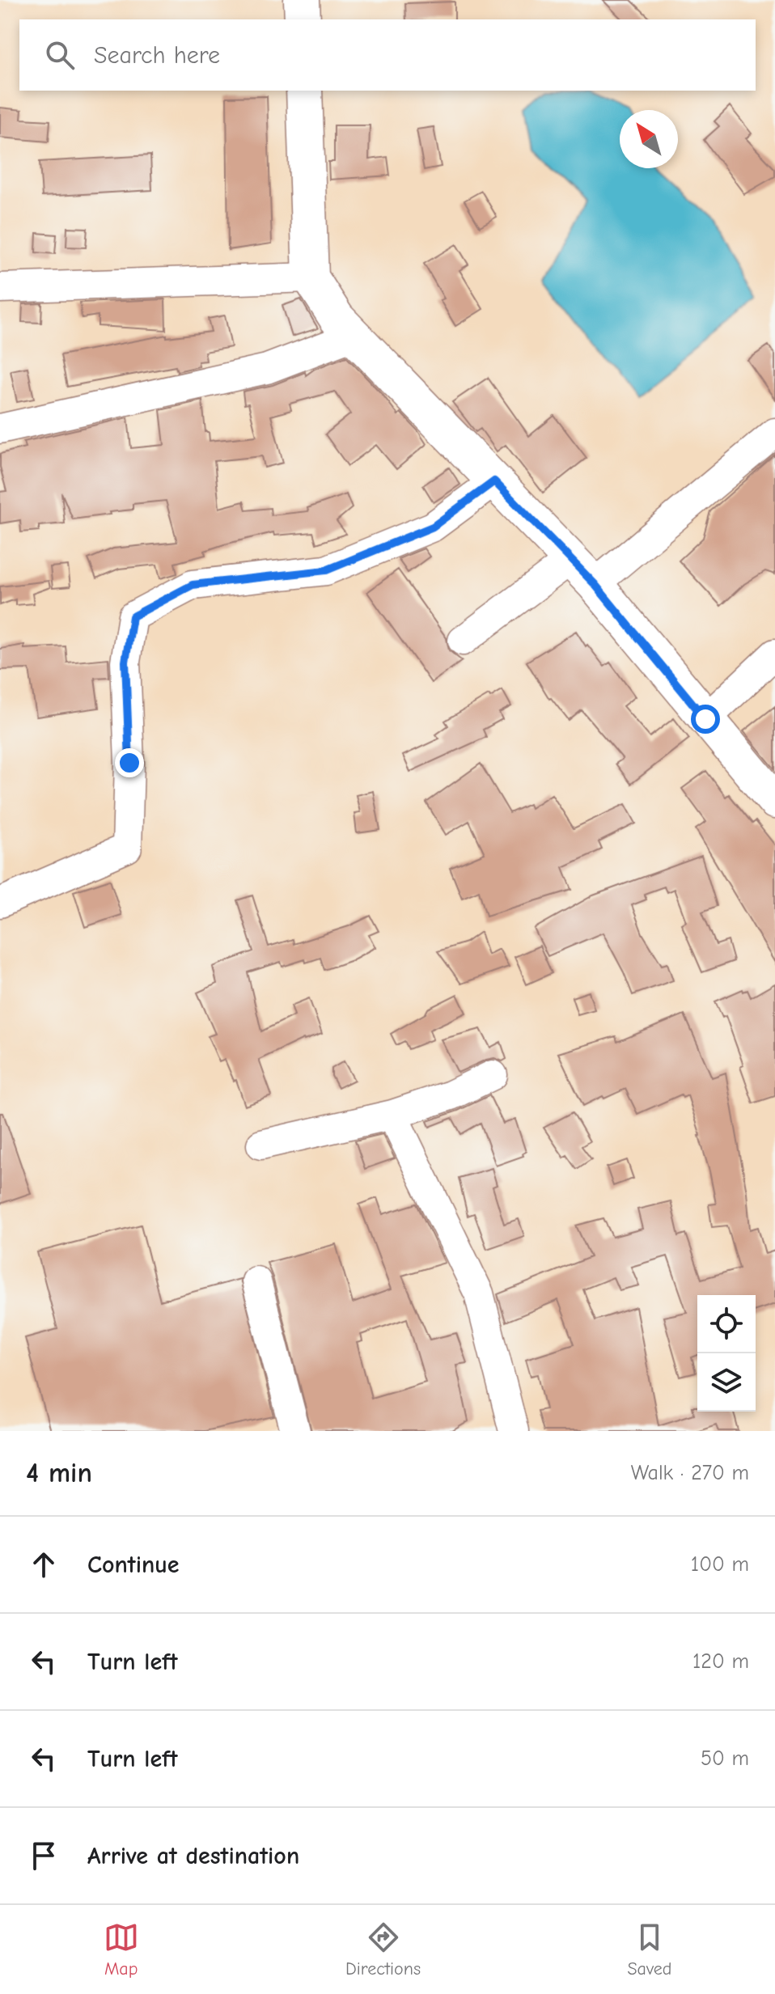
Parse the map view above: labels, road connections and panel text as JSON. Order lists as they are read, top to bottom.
{
  "north": "top left",
  "page": {
    "search": "Search here",
    "heading": ["4 min", "Walk · 270 m"],
    "list": [
      ["Continue", "100 m"],
      ["Turn left", "120 m"],
      ["Turn left", "50 m"],
      "Arrive at destination"
    ],
    "nav": ["Map", "Directions", "Saved"]
  }
}
